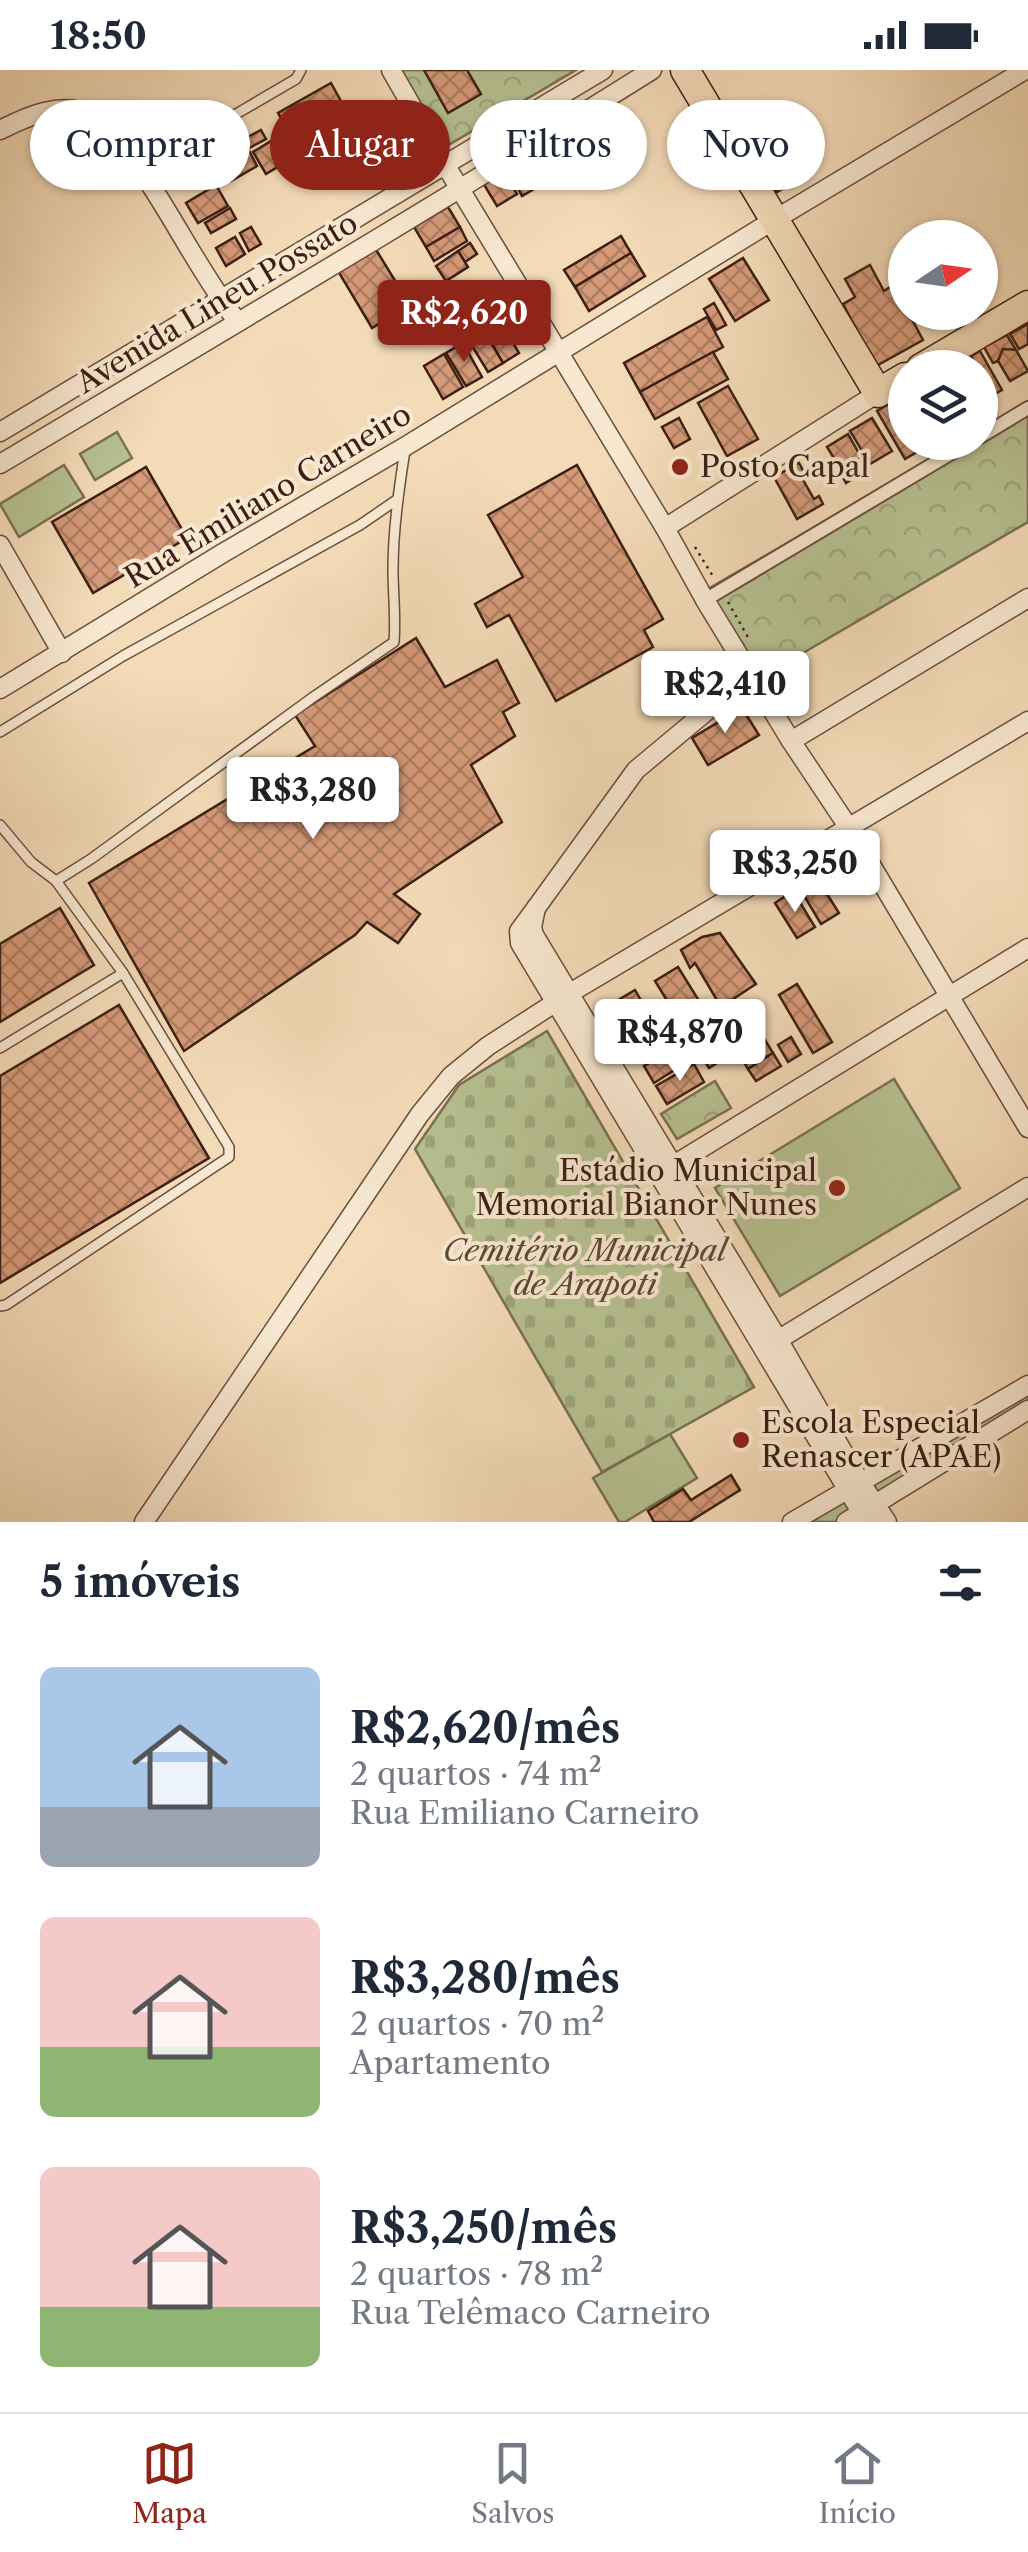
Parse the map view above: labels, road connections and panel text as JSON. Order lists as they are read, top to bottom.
{
  "streets": {
    "street": ["Avenida Lineu Possato", "Rua Emiliano Carneiro"]
  },
  "parks": ["Cemitério Municipal de Arapoti"],
  "places": ["Posto Capal", "Estádio Municipal Memorial Bianor Nunes", "Escola Especial Renascer (APAE)"],
  "north": "right",
  "page": {
    "status": "18:50",
    "chip": [
      "Comprar",
      "Alugar",
      "Filtros",
      "Novo"
    ],
    "price": [
      "R$2,620",
      "R$2,410",
      "R$3,280",
      "R$3,250",
      "R$4,870"
    ],
    "heading": "5 imóveis",
    "list": [
      {
        "name": "R$2,620/mês",
        "note": "2 quartos · 74 m² · Rua Emiliano Carneiro"
      },
      {
        "name": "R$3,280/mês",
        "note": "2 quartos · 70 m² · Apartamento"
      },
      {
        "name": "R$3,250/mês",
        "note": "2 quartos · 78 m² · Rua Telêmaco Carneiro"
      }
    ],
    "tabs": ["Mapa", "Salvos", "Início"]
  }
}
